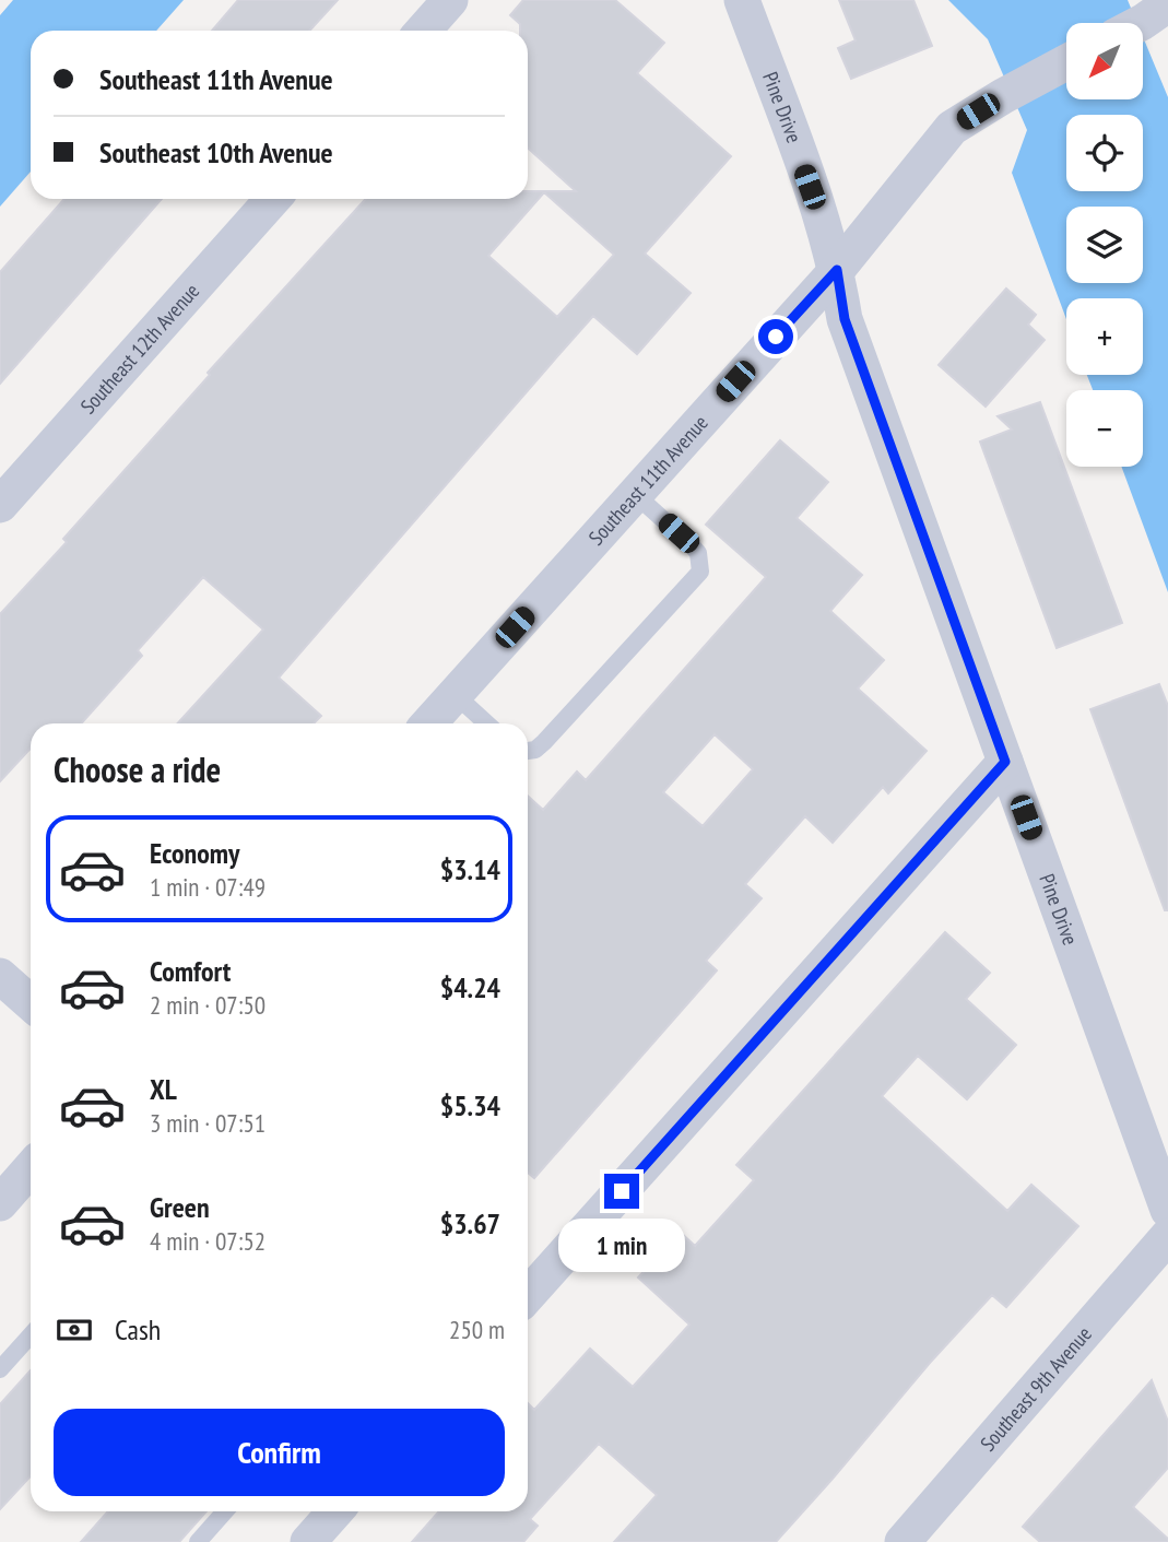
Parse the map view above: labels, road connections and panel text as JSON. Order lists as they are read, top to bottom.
{
  "streets": {
    "street": [
      "Pine Drive",
      "Southeast 12th Avenue",
      "Southeast 11th Avenue",
      "Southeast 9th Avenue"
    ]
  },
  "crossings": [
    ["Pine Drive", "Southeast 11th Avenue"]
  ],
  "north": "bottom left",
  "page": {
    "map_buttons": ["+", "−"],
    "banner": ["Southeast 11th Avenue", "Southeast 10th Avenue"],
    "heading": "Choose a ride",
    "list": [
      {
        "name": "Economy",
        "note": "1 min · 07:49",
        "value": "$3.14"
      },
      {
        "name": "Comfort",
        "note": "2 min · 07:50",
        "value": "$4.24"
      },
      {
        "name": "XL",
        "note": "3 min · 07:51",
        "value": "$5.34"
      },
      {
        "name": "Green",
        "note": "4 min · 07:52",
        "value": "$3.67"
      }
    ],
    "bubble": "1 min",
    "pay": ["Cash", "250 m"],
    "buttons": "Confirm"
  }
}
